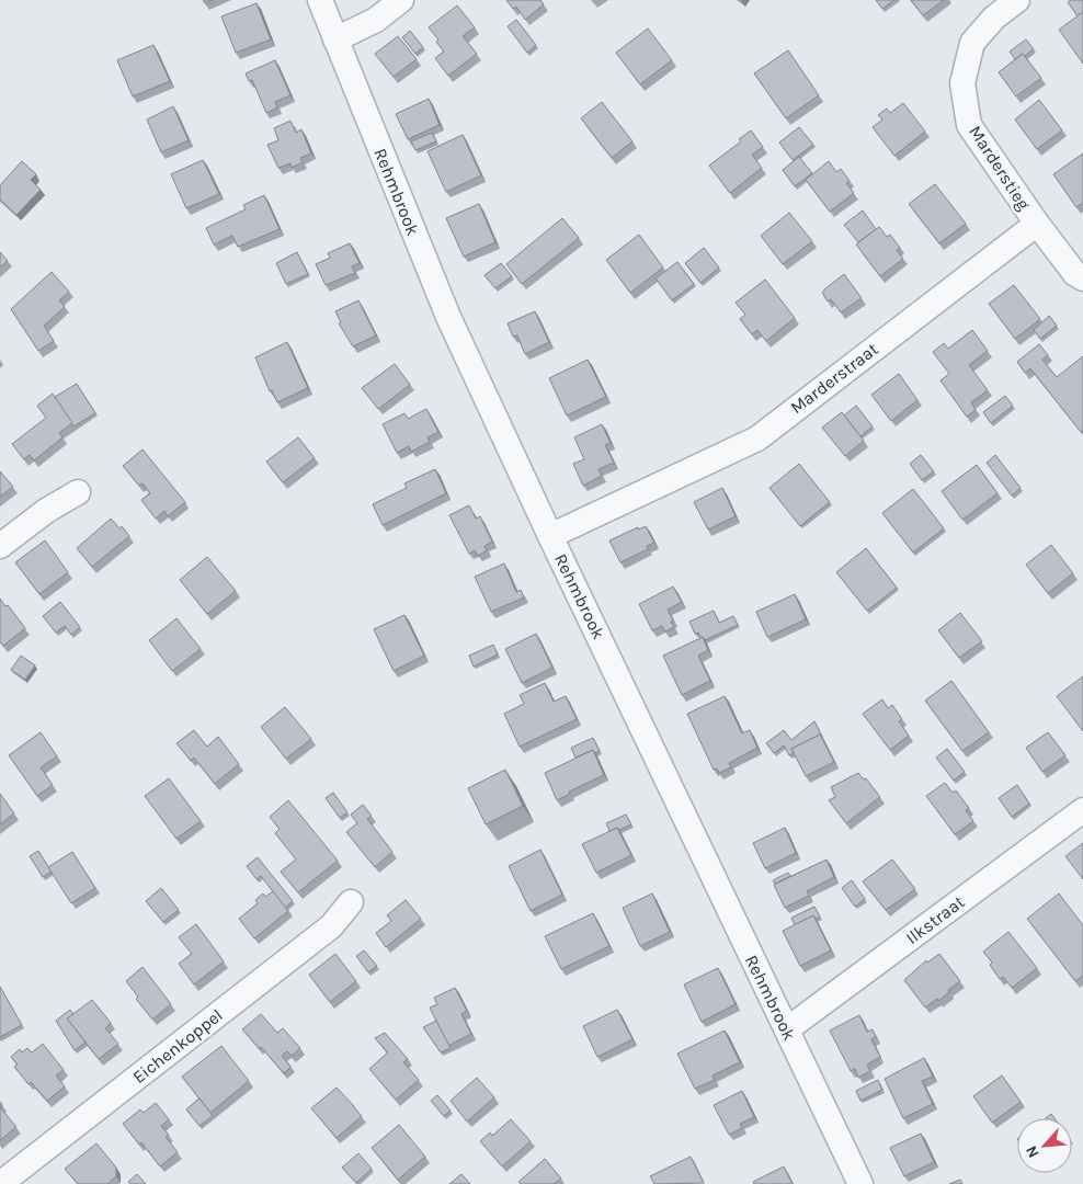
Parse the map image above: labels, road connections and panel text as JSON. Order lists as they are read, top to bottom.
{
  "streets": {
    "street": [
      "Marderstieg",
      "Rehmbrook",
      "Marderstraat",
      "Ilkstraat",
      "Eichenkoppel"
    ]
  },
  "crossings": [
    ["Marderstieg", "Marderstraat"],
    ["Rehmbrook", "Marderstraat"],
    ["Rehmbrook", "Ilkstraat"]
  ],
  "north": "bottom left"
}
